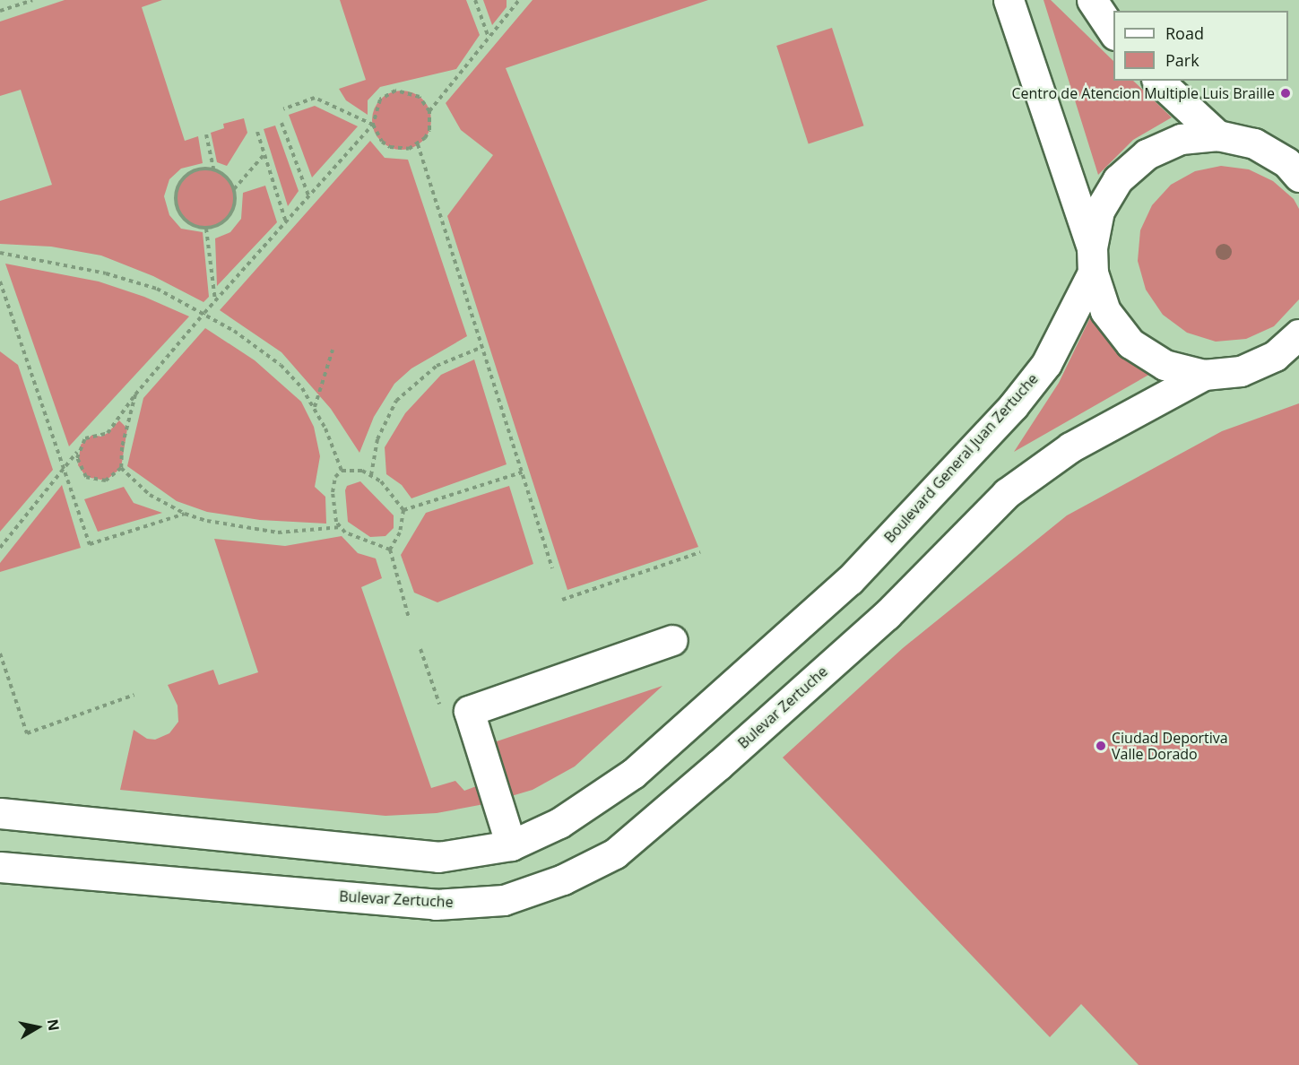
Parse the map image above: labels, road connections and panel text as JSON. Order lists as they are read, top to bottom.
{
  "streets": {
    "main road": ["Boulevard General Juan Zertuche", "Bulevar Zertuche"]
  },
  "places": ["Centro de Atencion Multiple Luis Braille", "Ciudad Deportiva Valle Dorado"],
  "legend": ["Road", "Park"],
  "north": "right"
}
